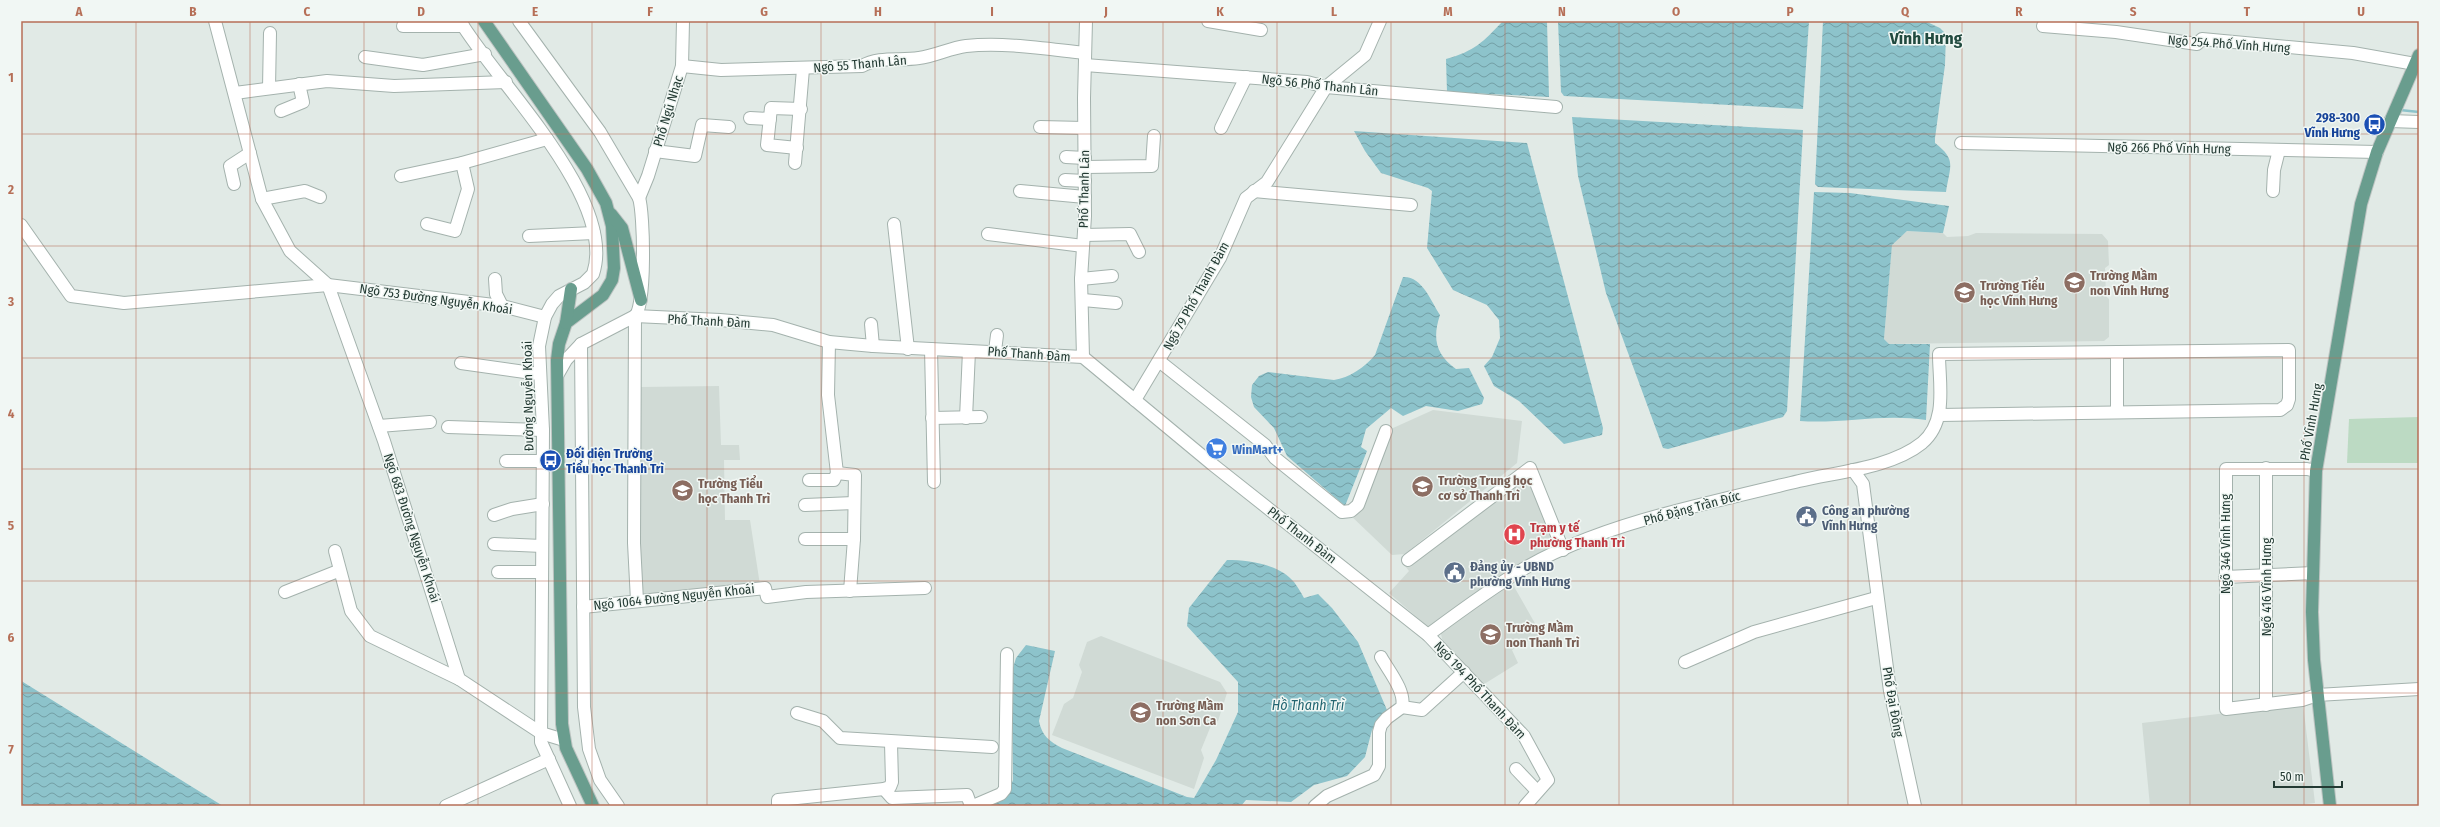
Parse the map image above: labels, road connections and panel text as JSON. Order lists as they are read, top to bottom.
{
  "streets": {
    "main road": ["Phố Vĩnh Hưng"],
    "street": [
      "Ngõ 254 Phố Vĩnh Hưng",
      "Ngõ 55 Thanh Lân",
      "Ngõ 56 Phố Thanh Lân",
      "Phố Ngũ Nhạc",
      "Ngõ 266 Phố Vĩnh Hưng",
      "Phố Thanh Lân",
      "Ngõ 79 Phố Thanh Đàm",
      "Ngõ 753 Đường Nguyễn Khoái",
      "Phố Thanh Đàm",
      "Đường Nguyễn Khoái",
      "Phố Đặng Trần Đức",
      "Ngõ 683 Đường Nguyễn Khoái",
      "Ngõ 346 Vĩnh Hưng",
      "Ngõ 416 Vĩnh Hưng",
      "Ngõ 1064 Đường Nguyễn Khoái",
      "Ngõ 194 Phố Thanh Đàm",
      "Phố Đại Đồng"
    ]
  },
  "crossings": [
    ["Ngõ 254 Phố Vĩnh Hưng", "Phố Vĩnh Hưng"],
    ["Ngõ 55 Thanh Lân", "Ngõ 56 Phố Thanh Lân"],
    ["Ngõ 55 Thanh Lân", "Phố Ngũ Nhạc"],
    ["Ngõ 55 Thanh Lân", "Phố Thanh Lân"],
    ["Ngõ 56 Phố Thanh Lân", "Phố Thanh Lân"],
    ["Ngõ 56 Phố Thanh Lân", "Ngõ 79 Phố Thanh Đàm"],
    ["Ngõ 266 Phố Vĩnh Hưng", "Phố Vĩnh Hưng"],
    ["Phố Thanh Lân", "Phố Thanh Đàm"],
    ["Ngõ 79 Phố Thanh Đàm", "Phố Thanh Đàm"],
    ["Ngõ 753 Đường Nguyễn Khoái", "Đường Nguyễn Khoái"],
    ["Ngõ 753 Đường Nguyễn Khoái", "Ngõ 683 Đường Nguyễn Khoái"],
    ["Phố Thanh Đàm", "Phố Đặng Trần Đức"],
    ["Phố Thanh Đàm", "Ngõ 194 Phố Thanh Đàm"],
    ["Phố Vĩnh Hưng", "Ngõ 346 Vĩnh Hưng"],
    ["Phố Đặng Trần Đức", "Ngõ 194 Phố Thanh Đàm"],
    ["Ngõ 346 Vĩnh Hưng", "Ngõ 416 Vĩnh Hưng"]
  ],
  "districts": ["Vĩnh Hưng"],
  "water": ["Hồ Thanh Trì"],
  "places": {
    "bus stop": ["298-300 Vĩnh Hưng", "Đối diện Trường Tiểu học Thanh Trì"],
    "school or university": [
      "Trường Mầm non Vĩnh Hưng",
      "Trường Tiểu học Vĩnh Hưng",
      "Trường Trung học cơ sở Thanh Trì",
      "Trường Tiểu học Thanh Trì",
      "Trường Mầm non Thanh Trì",
      "Trường Mầm non Sơn Ca"
    ],
    "supermarket": ["WinMart+"],
    "public building": ["Công an phường Vĩnh Hưng", "Đảng ủy - UBND phường Vĩnh Hưng"],
    "hospital": ["Trạm y tế phường Thanh Trì"]
  },
  "scale_bar": "50 m",
  "grid": {
    "columns": [
      "A",
      "B",
      "C",
      "D",
      "E",
      "F",
      "G",
      "H",
      "I",
      "J",
      "K",
      "L",
      "M",
      "N",
      "O",
      "P",
      "Q",
      "R",
      "S",
      "T",
      "U"
    ],
    "rows": [
      "1",
      "2",
      "3",
      "4",
      "5",
      "6",
      "7"
    ]
  }
}
